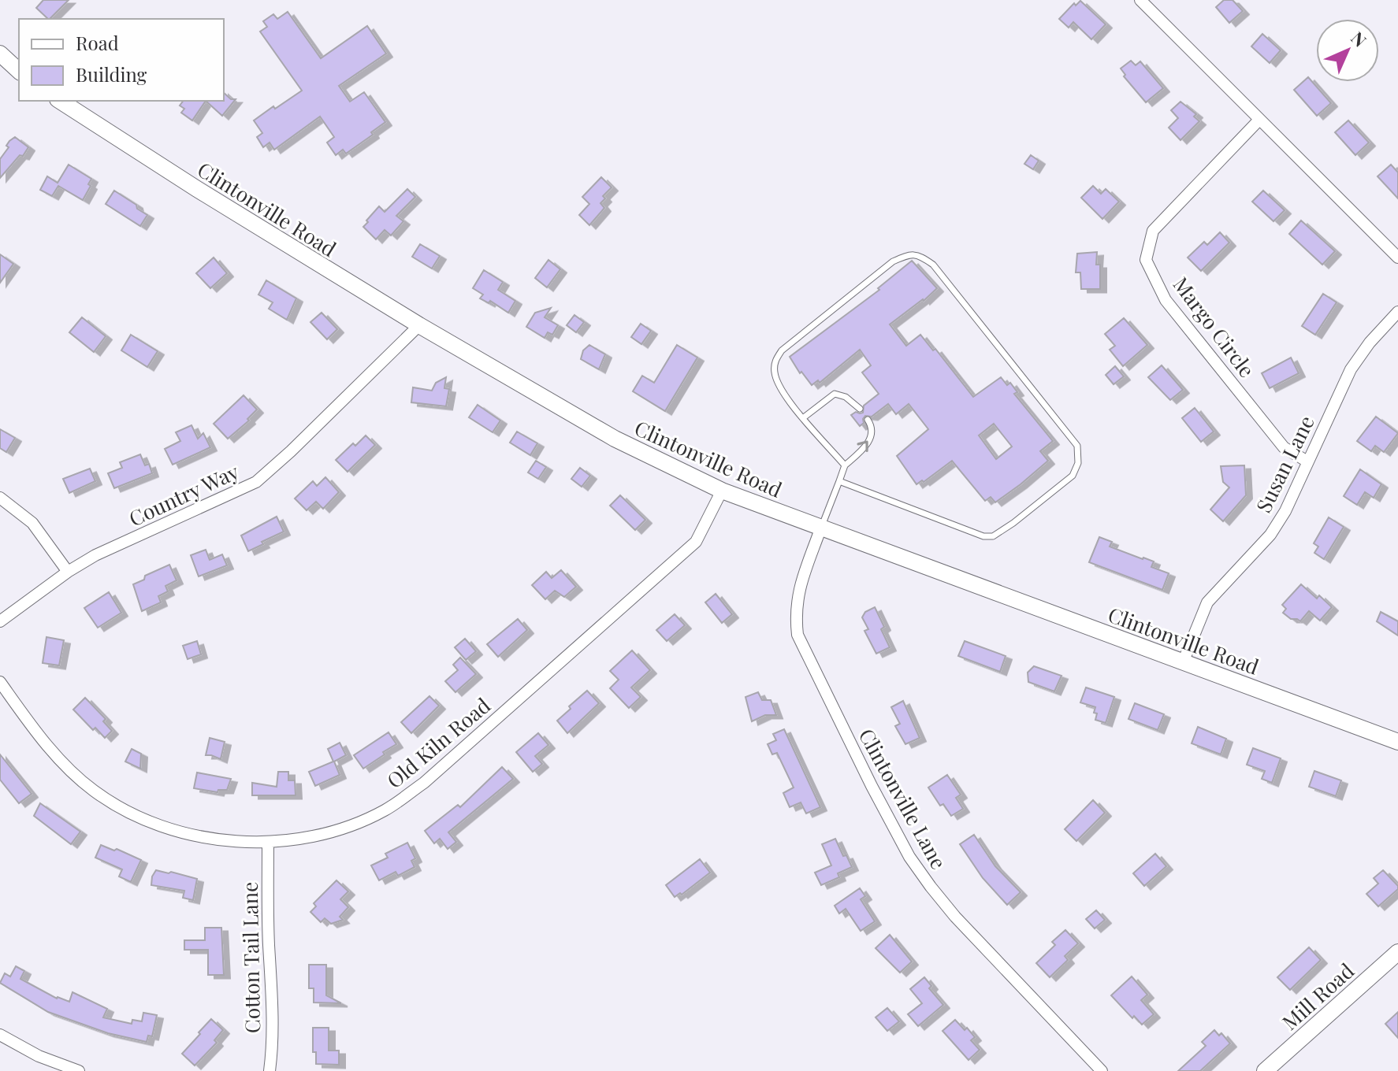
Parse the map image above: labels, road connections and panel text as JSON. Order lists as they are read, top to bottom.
{
  "streets": {
    "main road": ["Clintonville Road", "Mill Road"],
    "street": [
      "Margo Circle",
      "Susan Lane",
      "Country Way",
      "Old Kiln Road",
      "Clintonville Lane",
      "Cotton Tail Lane"
    ]
  },
  "crossings": [
    ["Clintonville Road", "Susan Lane"],
    ["Clintonville Road", "Country Way"],
    ["Clintonville Road", "Old Kiln Road"],
    ["Clintonville Road", "Clintonville Lane"],
    ["Margo Circle", "Susan Lane"],
    ["Old Kiln Road", "Cotton Tail Lane"]
  ],
  "legend": ["Road", "Building"],
  "north": "top right"
}
